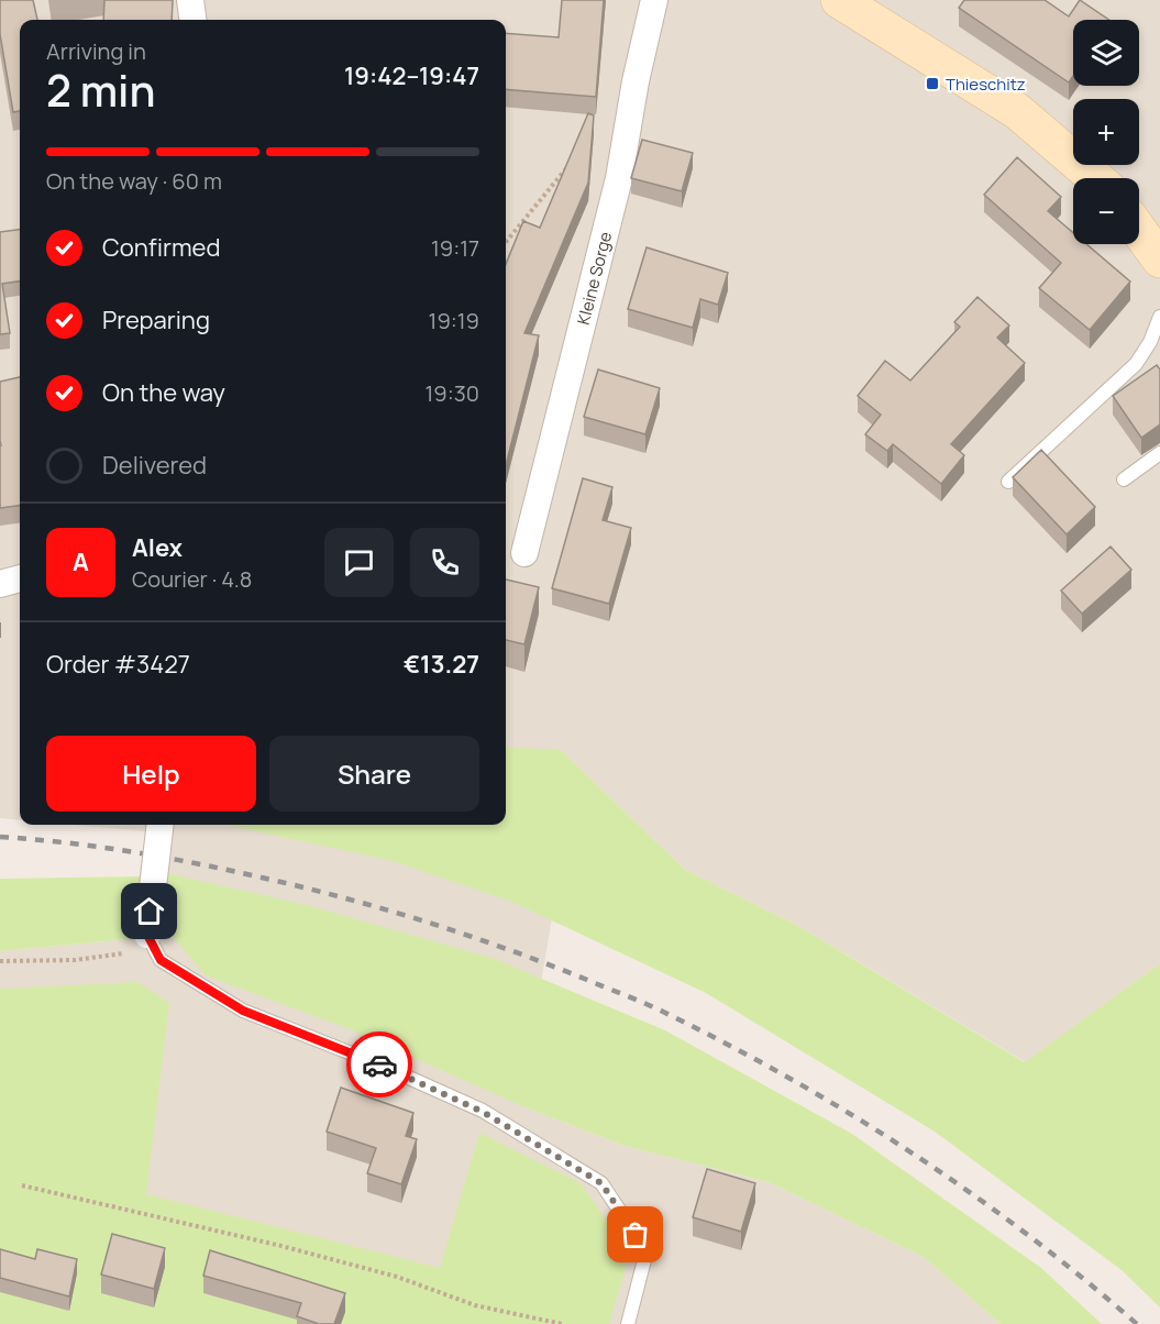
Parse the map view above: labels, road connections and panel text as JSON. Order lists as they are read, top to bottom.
{
  "streets": {
    "street": ["Kleine Sorge"]
  },
  "places": {
    "transit": ["Thieschitz"]
  },
  "page": {
    "map_buttons": ["+", "−"],
    "heading": ["2 min", "Arriving in", "19:42–19:47"],
    "panel": [
      "Alex",
      "Courier · 4.8",
      "Order #3427",
      "€13.27"
    ],
    "bar": "On the way · 60 m",
    "list": [
      ["Confirmed", "19:17"],
      ["Preparing", "19:19"],
      ["On the way", "19:30"],
      "Delivered"
    ],
    "round": "A",
    "buttons": ["Help", "Share"]
  }
}
